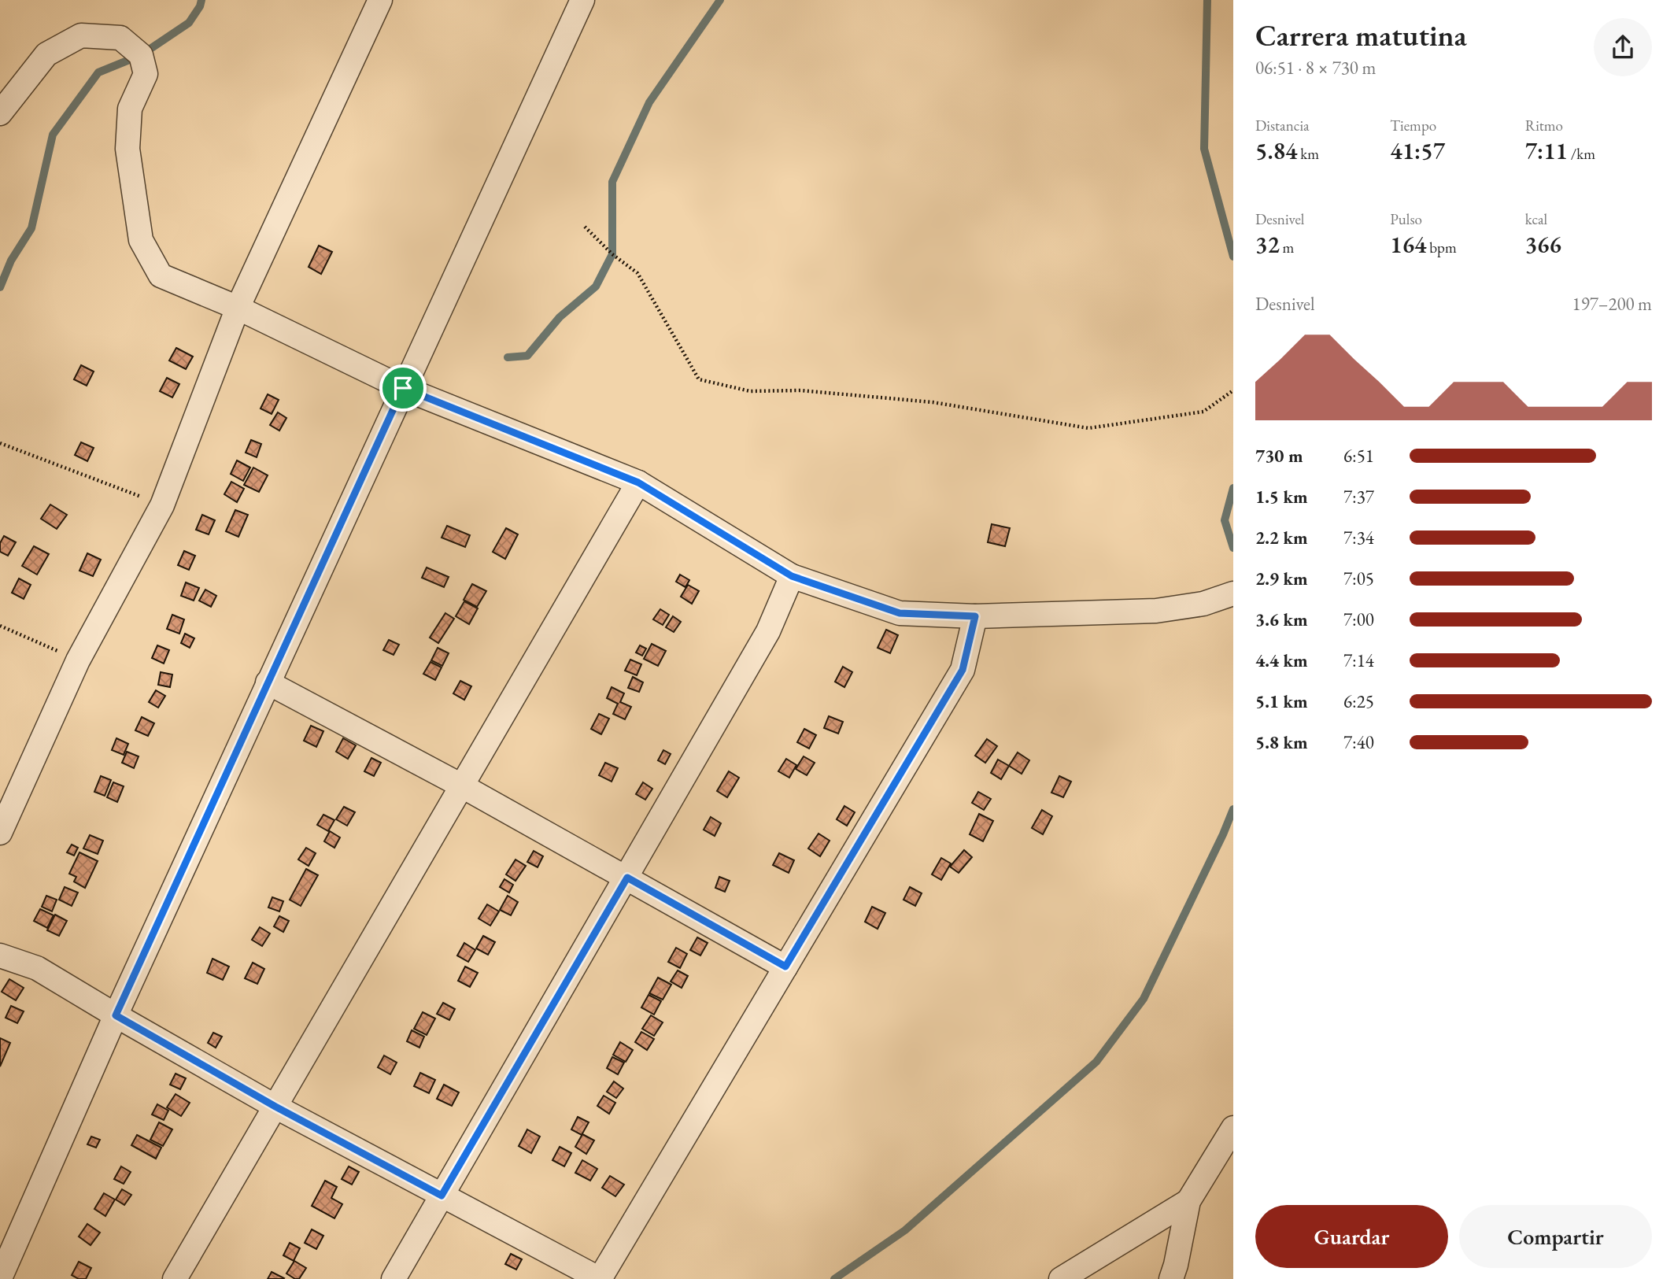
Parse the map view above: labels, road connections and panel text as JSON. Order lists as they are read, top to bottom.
{
  "page": {
    "heading": ["Carrera matutina", "06:51 · 8 × 730 m"],
    "stats": [
      ["Distancia", "5.84 km"],
      ["Tiempo", "41:57"],
      ["Ritmo", "7:11 /km"],
      ["Desnivel", "32 m"],
      ["Pulso", "164 bpm"],
      ["kcal", "366"]
    ],
    "chart": ["Desnivel", "197–200 m"],
    "list": [
      {
        "name": "730 m",
        "note": "6:51"
      },
      {
        "name": "1.5 km",
        "note": "7:37"
      },
      {
        "name": "2.2 km",
        "note": "7:34"
      },
      {
        "name": "2.9 km",
        "note": "7:05"
      },
      {
        "name": "3.6 km",
        "note": "7:00"
      },
      {
        "name": "4.4 km",
        "note": "7:14"
      },
      {
        "name": "5.1 km",
        "note": "6:25"
      },
      {
        "name": "5.8 km",
        "note": "7:40"
      }
    ],
    "buttons": ["Guardar", "Compartir"]
  }
}
